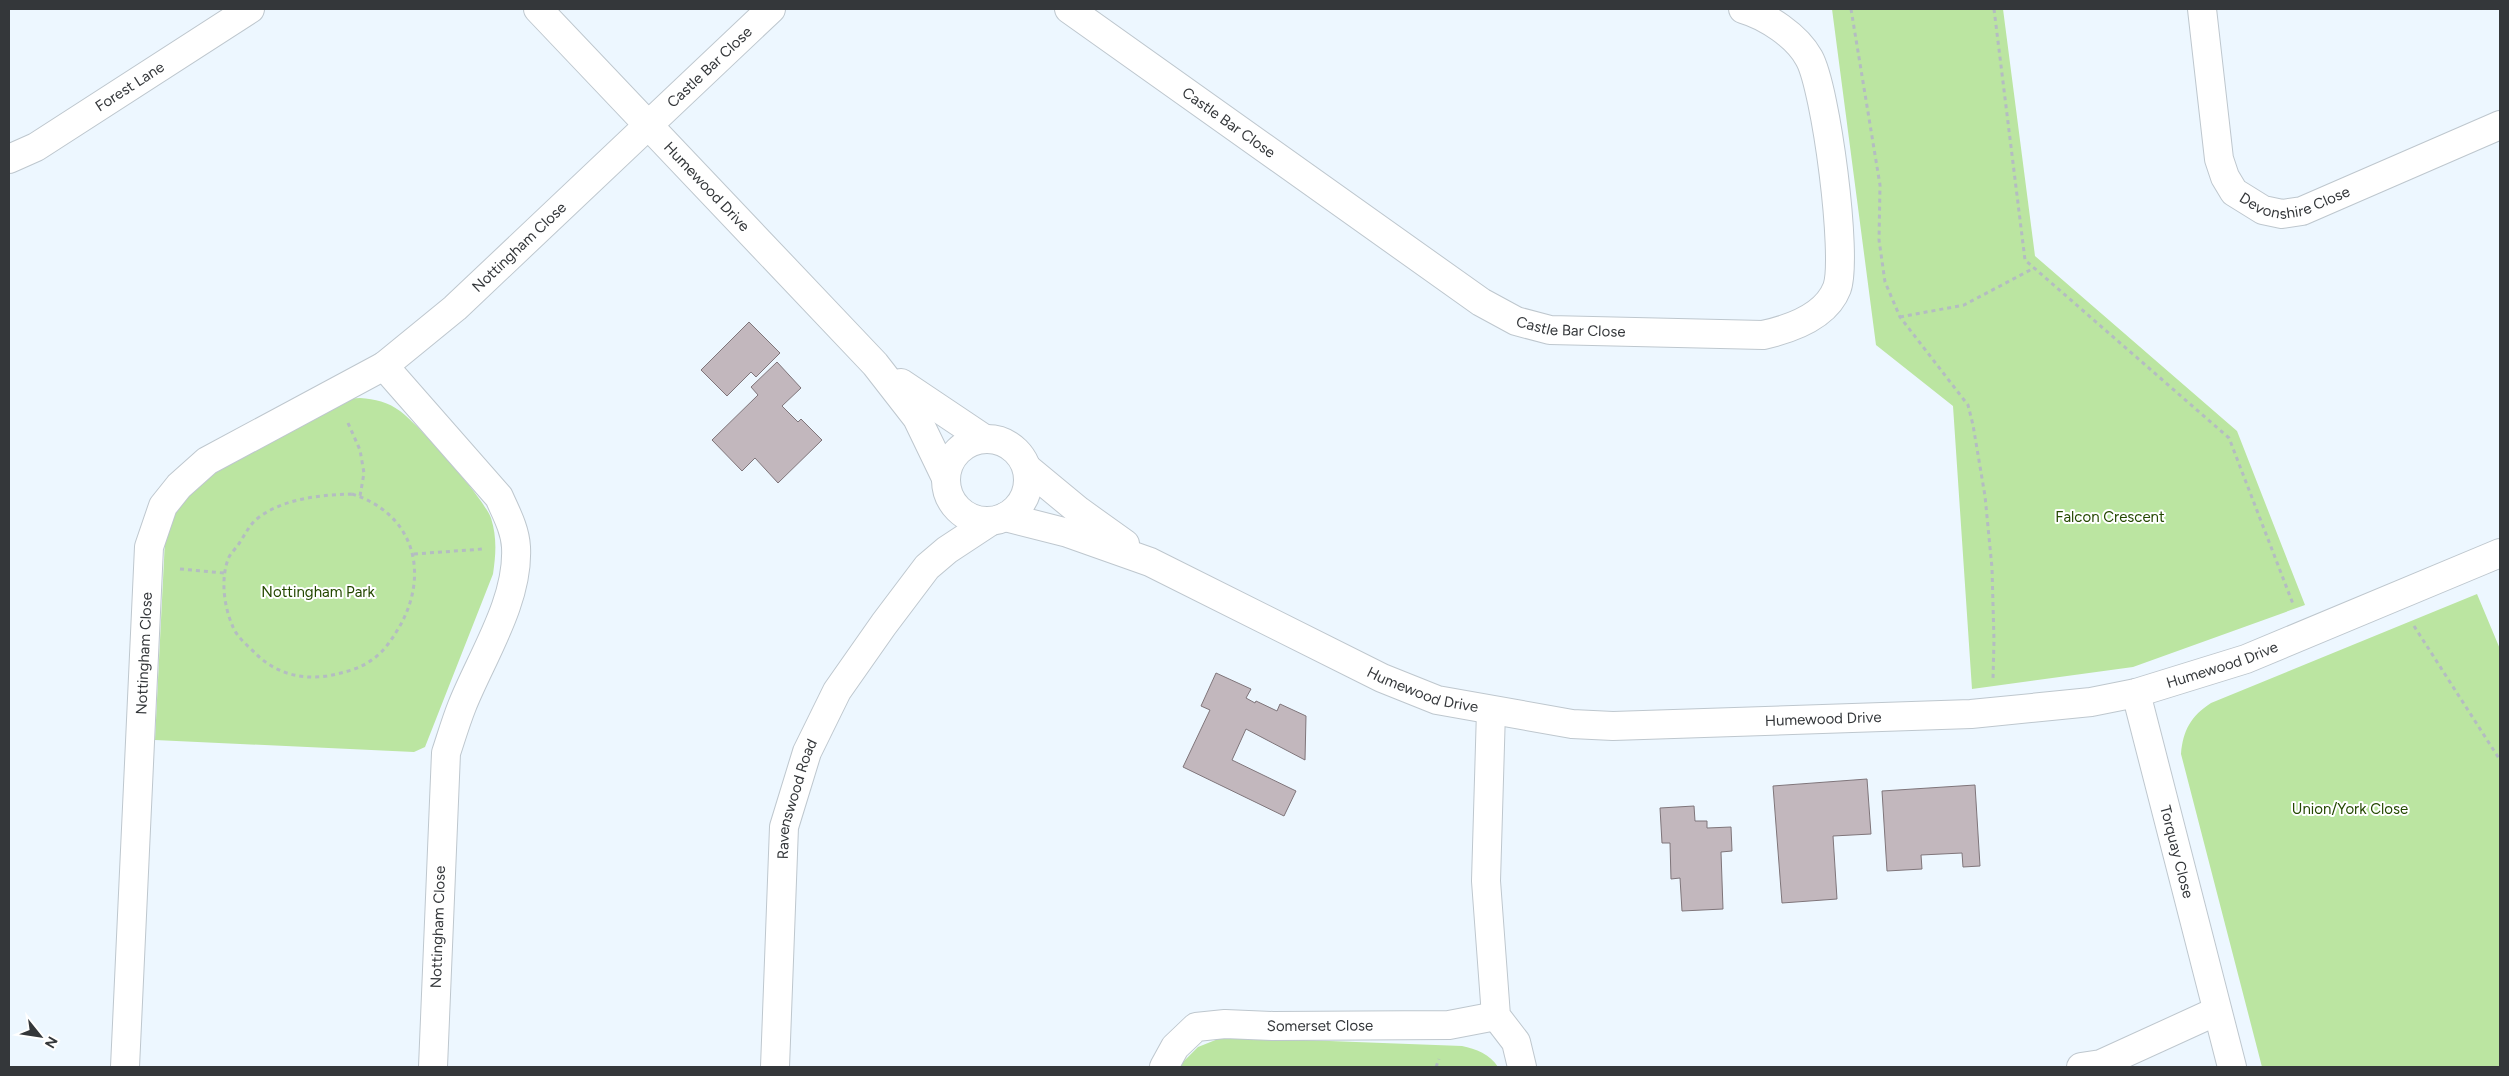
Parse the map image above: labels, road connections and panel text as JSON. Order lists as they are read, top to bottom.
{
  "streets": {
    "street": [
      "Castle Bar Close",
      "Forest Lane",
      "Humewood Drive",
      "Devonshire Close",
      "Nottingham Close",
      "Ravenswood Road",
      "Torquay Close",
      "Somerset Close"
    ]
  },
  "crossings": [
    ["Castle Bar Close", "Humewood Drive"],
    ["Castle Bar Close", "Nottingham Close"],
    ["Humewood Drive", "Nottingham Close"],
    ["Humewood Drive", "Ravenswood Road"],
    ["Humewood Drive", "Torquay Close"]
  ],
  "parks": ["Falcon Crescent", "Nottingham Park", "Union/York Close"],
  "north": "bottom right"
}
